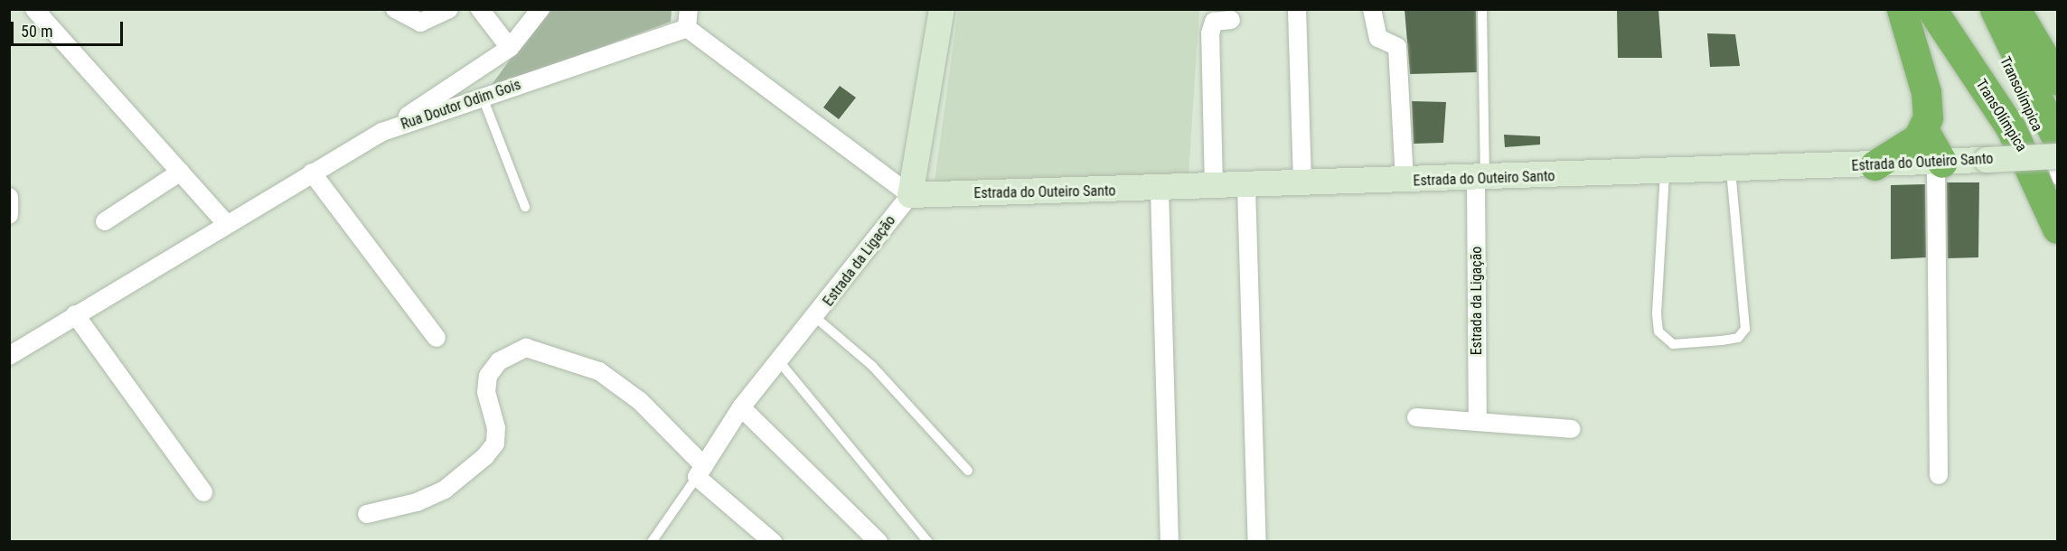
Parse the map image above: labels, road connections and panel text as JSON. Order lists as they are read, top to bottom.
{
  "streets": {
    "highway": ["TransOlímpica"],
    "street": ["Rua Doutor Odim Gois", "Estrada do Outeiro Santo", "Estrada da Ligação"],
    "lane": ["Transolímpica"]
  },
  "crossings": [
    ["Transolímpica", "TransOlímpica"],
    ["Transolímpica", "Estrada do Outeiro Santo"],
    ["TransOlímpica", "Estrada do Outeiro Santo"],
    ["Estrada do Outeiro Santo", "Estrada da Ligação"]
  ],
  "scale_bar": "50 m"
}
